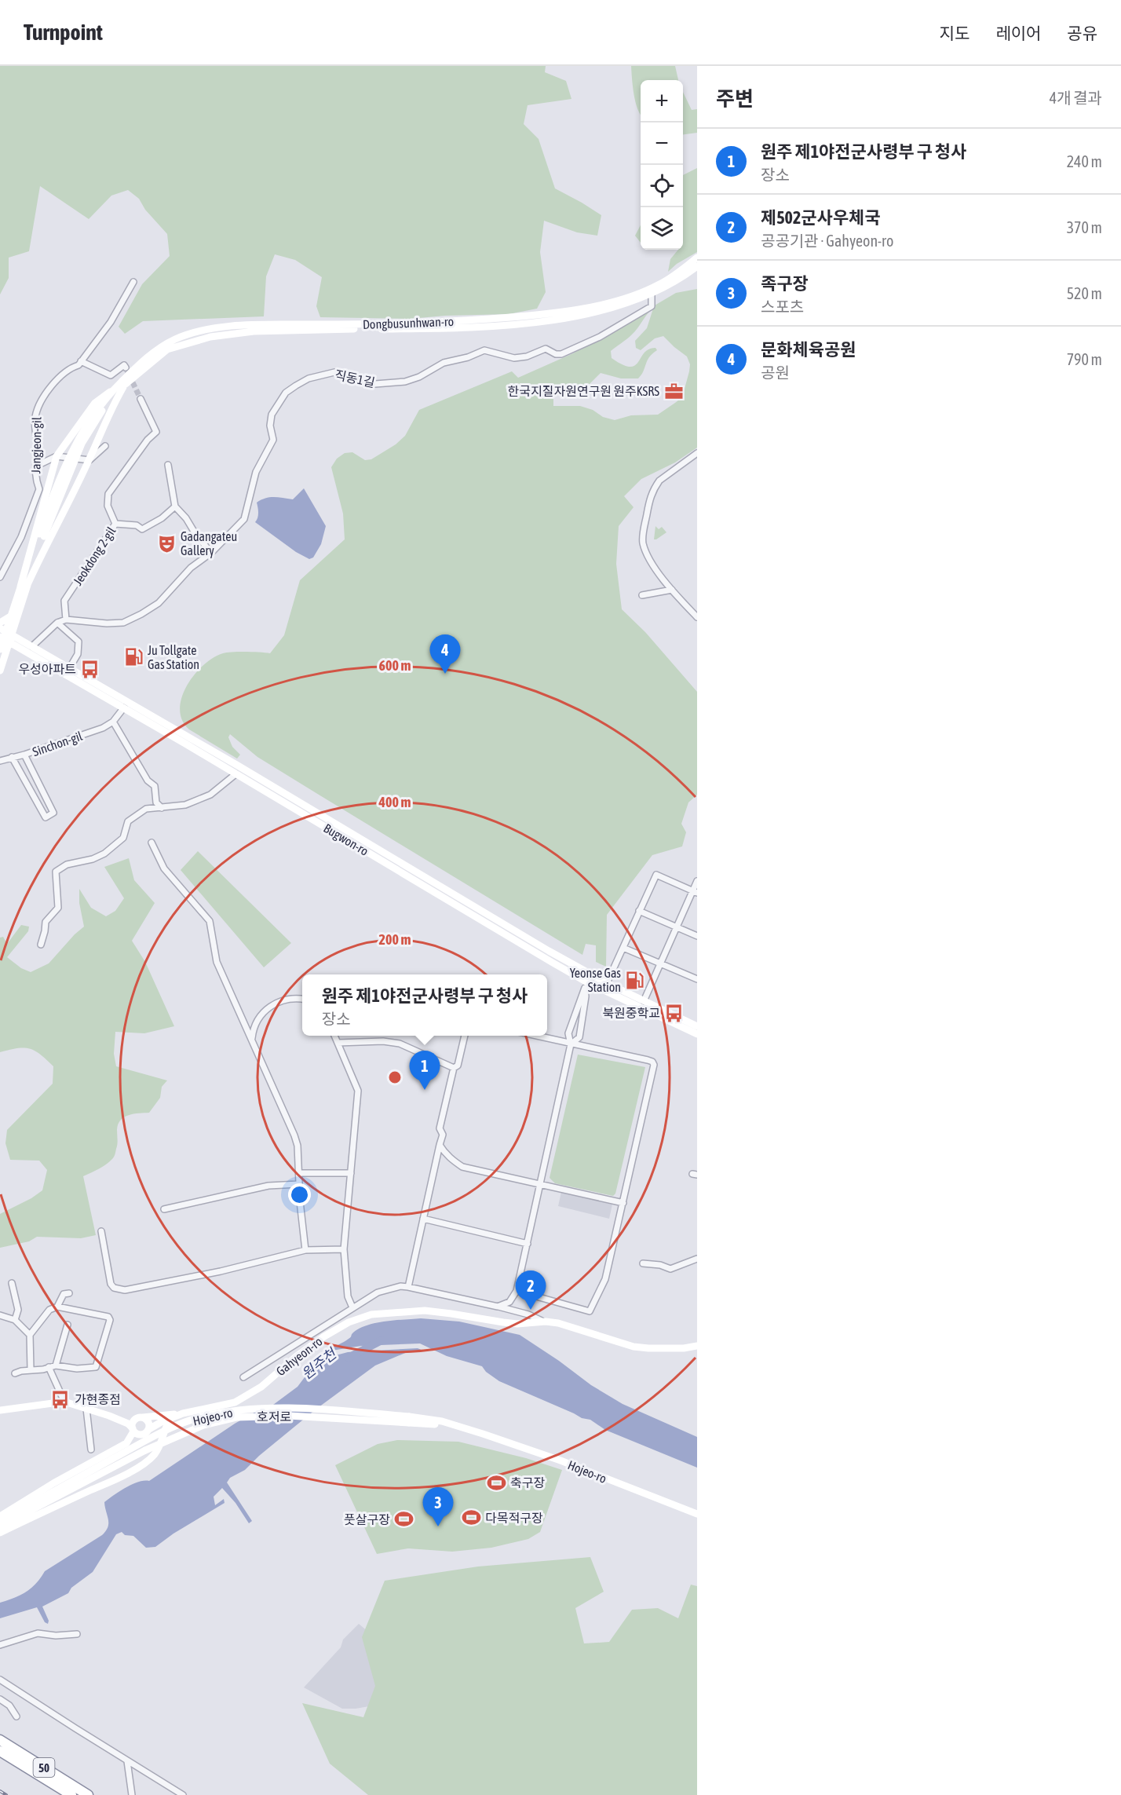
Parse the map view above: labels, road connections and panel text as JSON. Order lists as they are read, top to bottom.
{
  "streets": {
    "highway": ["50"],
    "street": [
      "Dongbusunhwan-ro",
      "직동1길",
      "Jangjeon-gil",
      "Jeokdong 2-gil",
      "Sinchon-gil",
      "Bugwon-ro",
      "Gahyeon-ro",
      "Hojeo-ro",
      "호저로"
    ]
  },
  "crossings": [
    ["Dongbusunhwan-ro", "직동1길"],
    ["직동1길", "Jeokdong 2-gil"],
    ["직동1길", "Bugwon-ro"],
    ["Hojeo-ro", "호저로"]
  ],
  "water": ["원주천"],
  "places": {
    "office": ["한국지질자원연구원 원주KSRS"],
    "theatre": ["Gadangateu Gallery"],
    "fuel station": ["Ju Tollgate Gas Station", "Yeonse Gas Station"],
    "bus stop": ["우성아파트", "북원중학교", "가현종점"],
    "sports": ["축구장", "다목적구장", "풋살구장"]
  },
  "page": {
    "header": "Turnpoint",
    "nav": ["지도", "레이어", "공유"],
    "heading": ["주변", "4개 결과"],
    "map_buttons": ["+", "−"],
    "list": [
      {
        "mark": "1",
        "name": "원주 제1야전군사령부 구 청사",
        "note": "장소",
        "value": "240 m"
      },
      {
        "mark": "2",
        "name": "제502군사우체국",
        "note": "공공기관 · Gahyeon-ro",
        "value": "370 m"
      },
      {
        "mark": "3",
        "name": "족구장",
        "note": "스포츠",
        "value": "520 m"
      },
      {
        "mark": "4",
        "name": "문화체육공원",
        "note": "공원",
        "value": "790 m"
      }
    ],
    "pins": [
      "4",
      "1",
      "2",
      "3"
    ],
    "popup": ["원주 제1야전군사령부 구 청사", "장소"]
  },
  "rings": ["600 m", "400 m", "200 m"]
}
